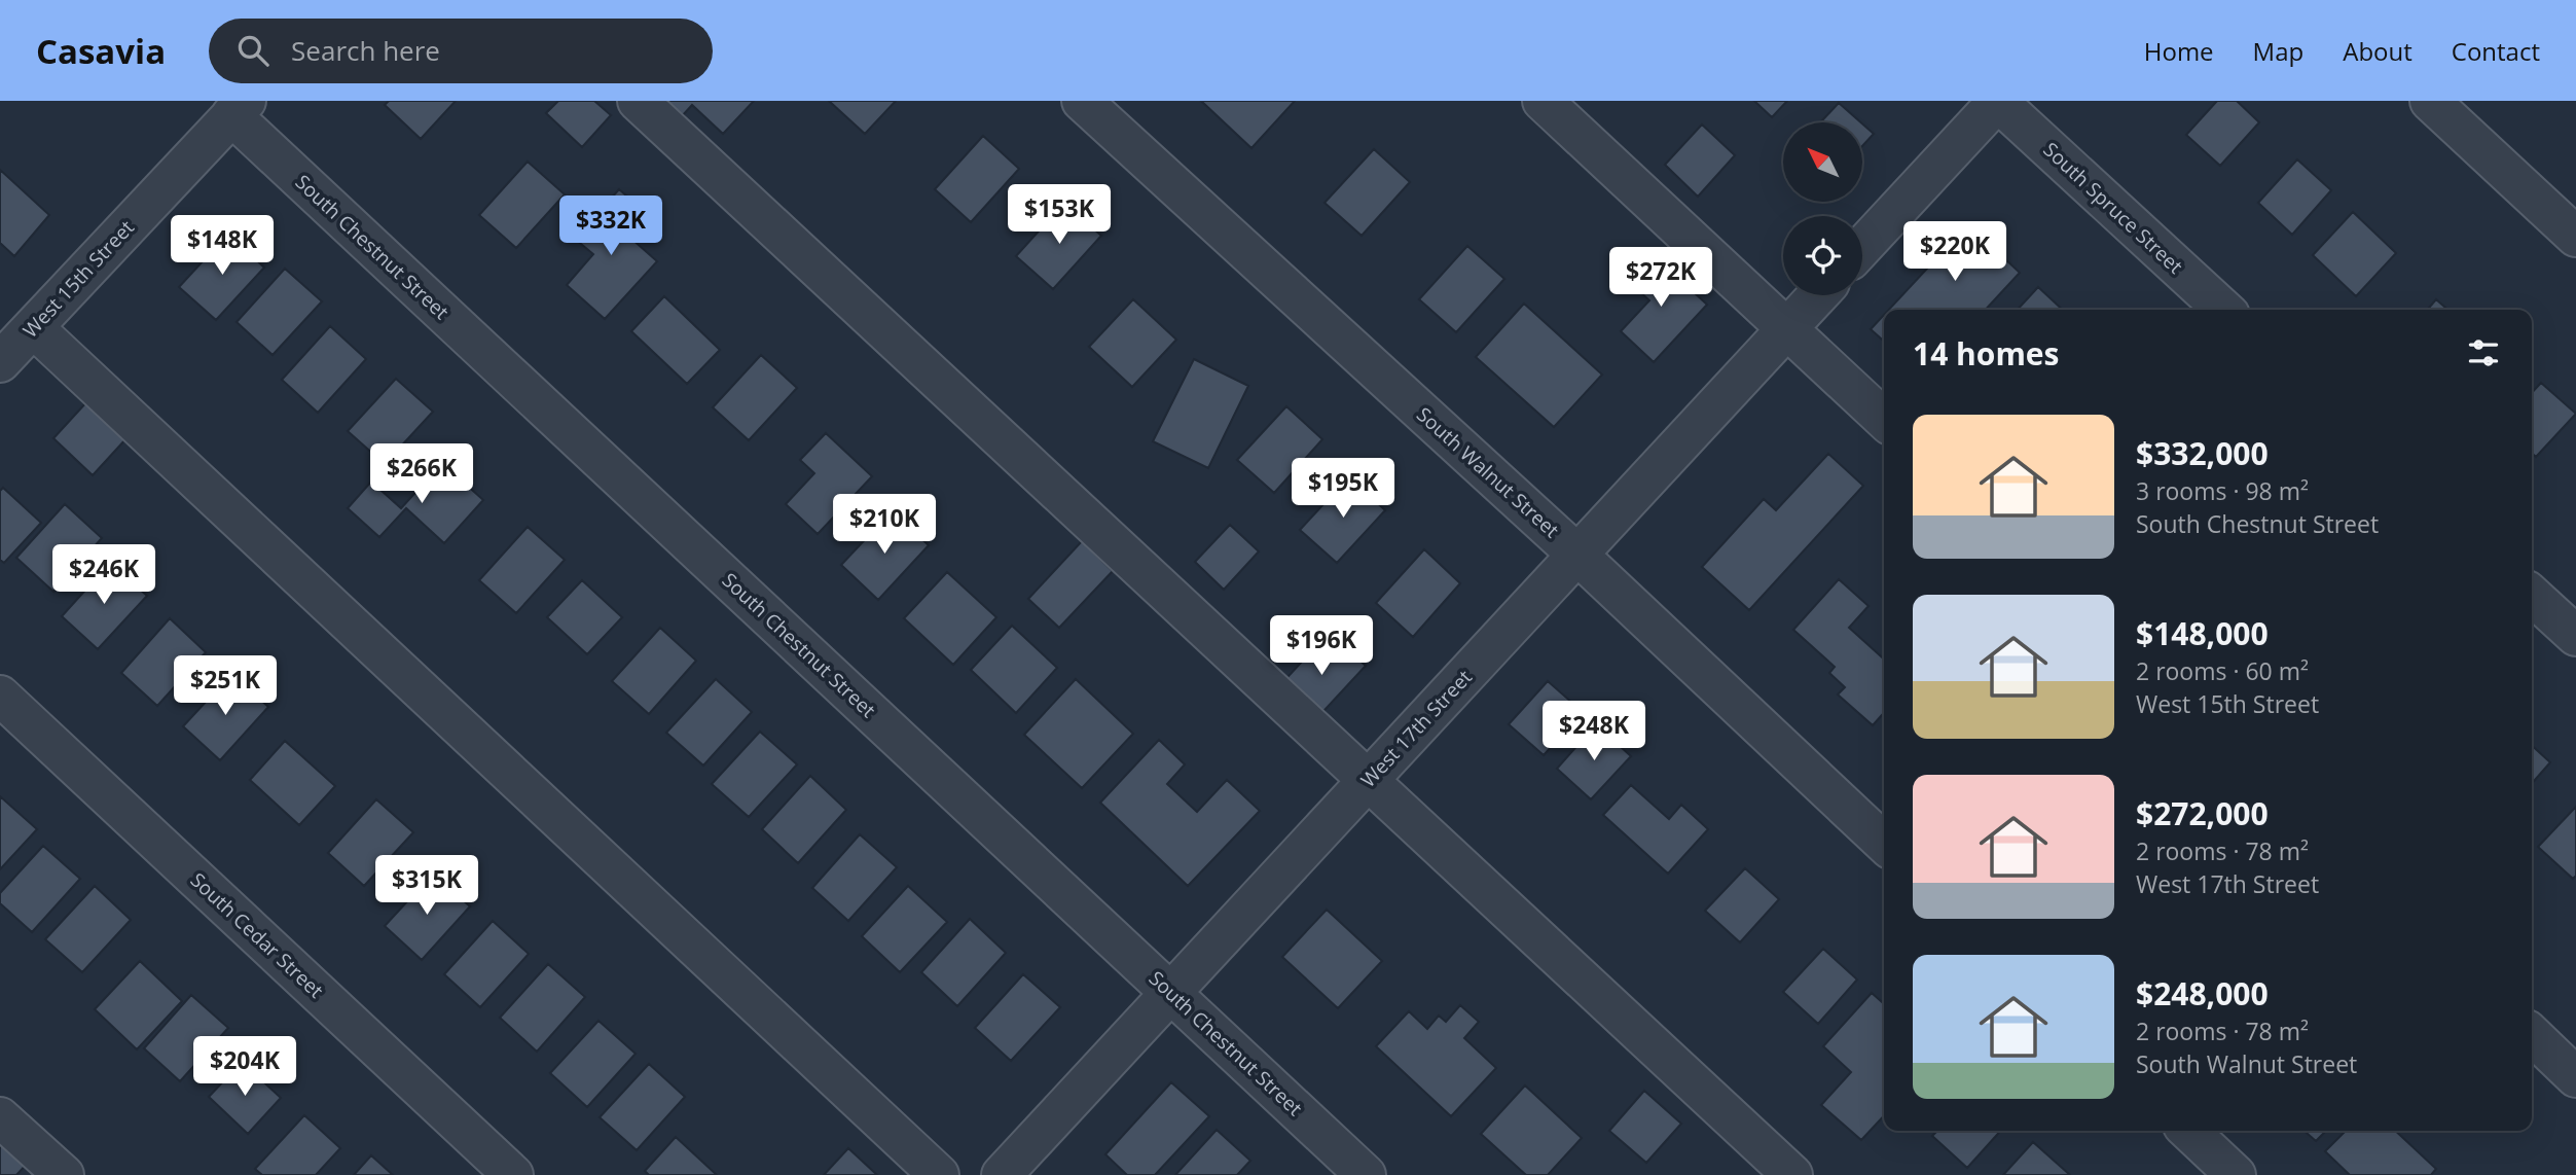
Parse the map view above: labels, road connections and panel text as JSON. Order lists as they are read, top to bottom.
{
  "streets": {
    "street": [
      "South Spruce Street",
      "South Chestnut Street",
      "West 15th Street",
      "South Walnut Street",
      "West 17th Street",
      "South Cedar Street"
    ]
  },
  "crossings": [
    ["South Chestnut Street", "West 15th Street"],
    ["South Chestnut Street", "West 17th Street"],
    ["South Walnut Street", "West 17th Street"]
  ],
  "north": "top left",
  "page": {
    "header": "Casavia",
    "search": "Search here",
    "nav": [
      "Home",
      "Map",
      "About",
      "Contact"
    ],
    "price": [
      "$153K",
      "$332K",
      "$148K",
      "$220K",
      "$272K",
      "$266K",
      "$195K",
      "$210K",
      "$246K",
      "$196K",
      "$251K",
      "$248K",
      "$315K",
      "$204K"
    ],
    "heading": "14 homes",
    "list": [
      {
        "name": "$332,000",
        "note": "3 rooms · 98 m² · South Chestnut Street"
      },
      {
        "name": "$148,000",
        "note": "2 rooms · 60 m² · West 15th Street"
      },
      {
        "name": "$272,000",
        "note": "2 rooms · 78 m² · West 17th Street"
      },
      {
        "name": "$248,000",
        "note": "2 rooms · 78 m² · South Walnut Street"
      }
    ]
  }
}
